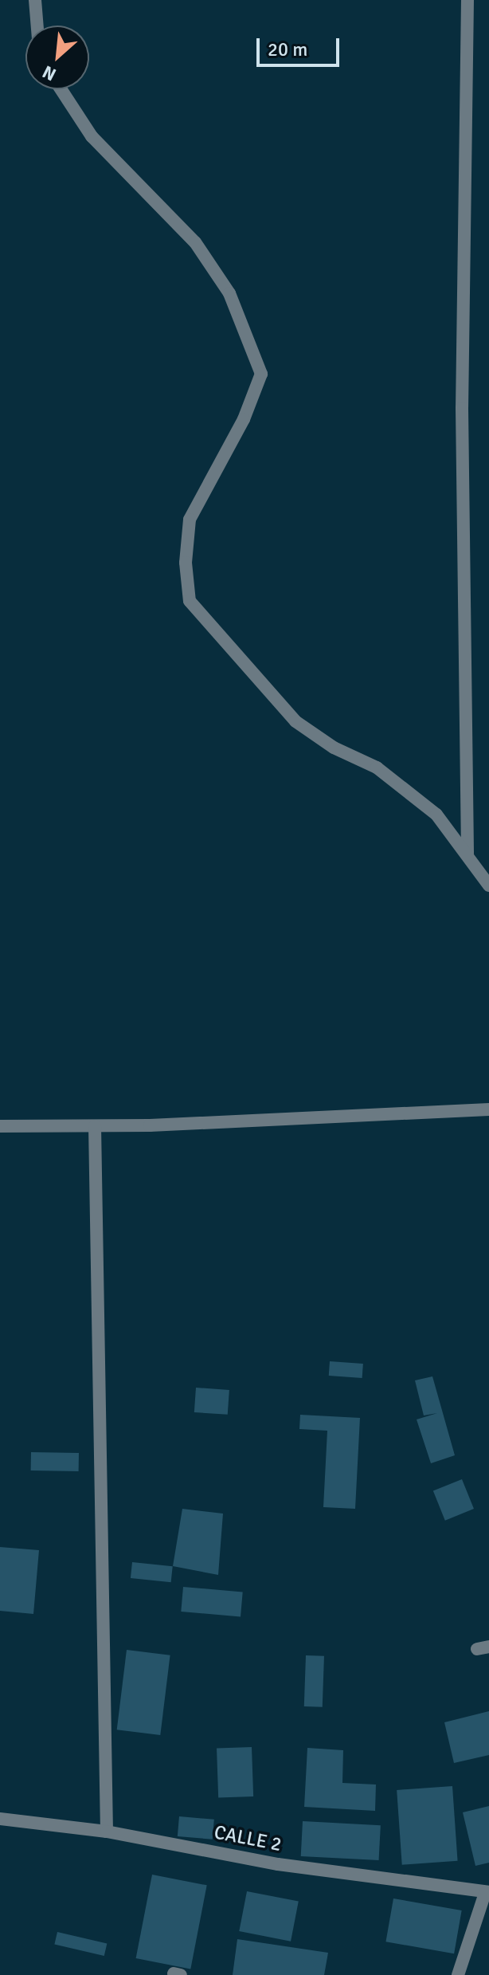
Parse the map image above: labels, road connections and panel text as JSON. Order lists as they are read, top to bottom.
{
  "streets": {
    "street": ["CALLE 2"]
  },
  "scale_bar": "20 m",
  "north": "bottom left"
}
